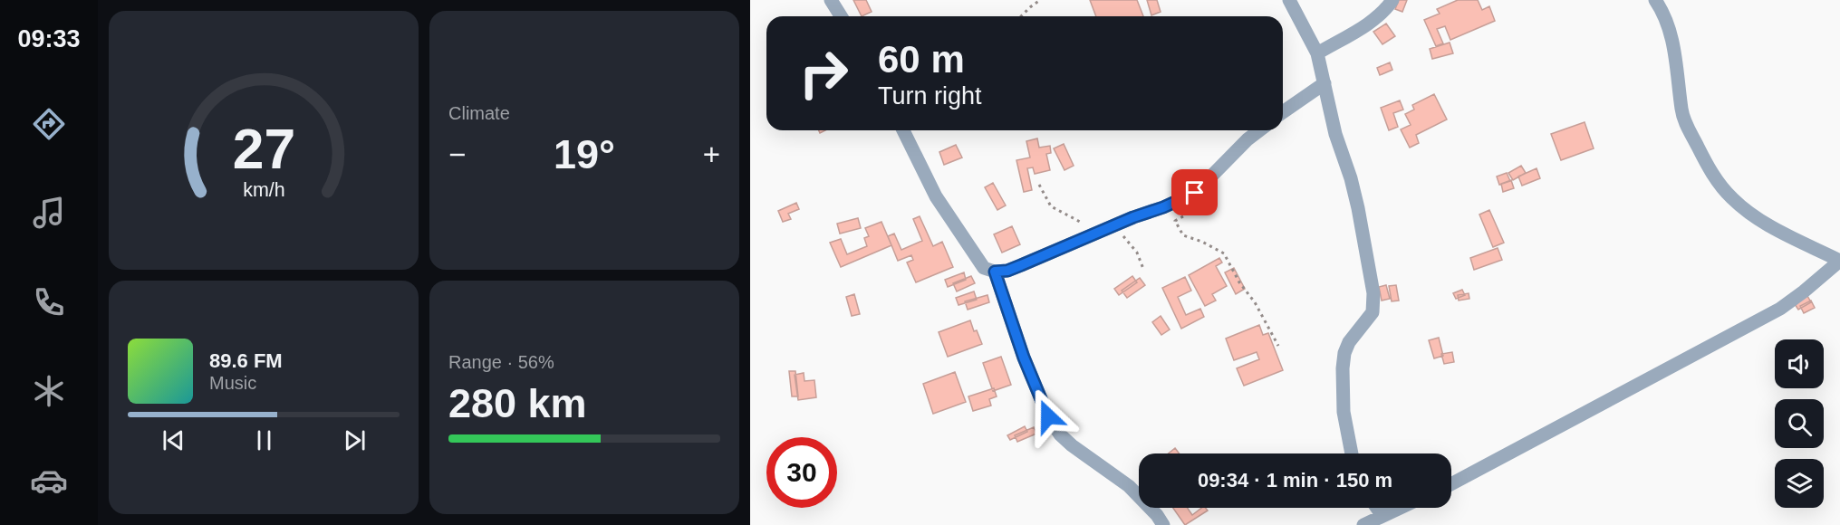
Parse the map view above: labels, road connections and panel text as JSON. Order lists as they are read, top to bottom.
{
  "page": {
    "tabs": "09:33",
    "tile": [
      "Climate",
      ["Range · 56%", "280 km"]
    ],
    "turn": ["60 m", "Turn right"],
    "heat": ["−", "19°", "+"],
    "song": ["89.6 FM", "Music"],
    "limit": "30",
    "trip": "09:34 · 1 min · 150 m",
    "gauge": ["27", "km/h"]
  }
}
